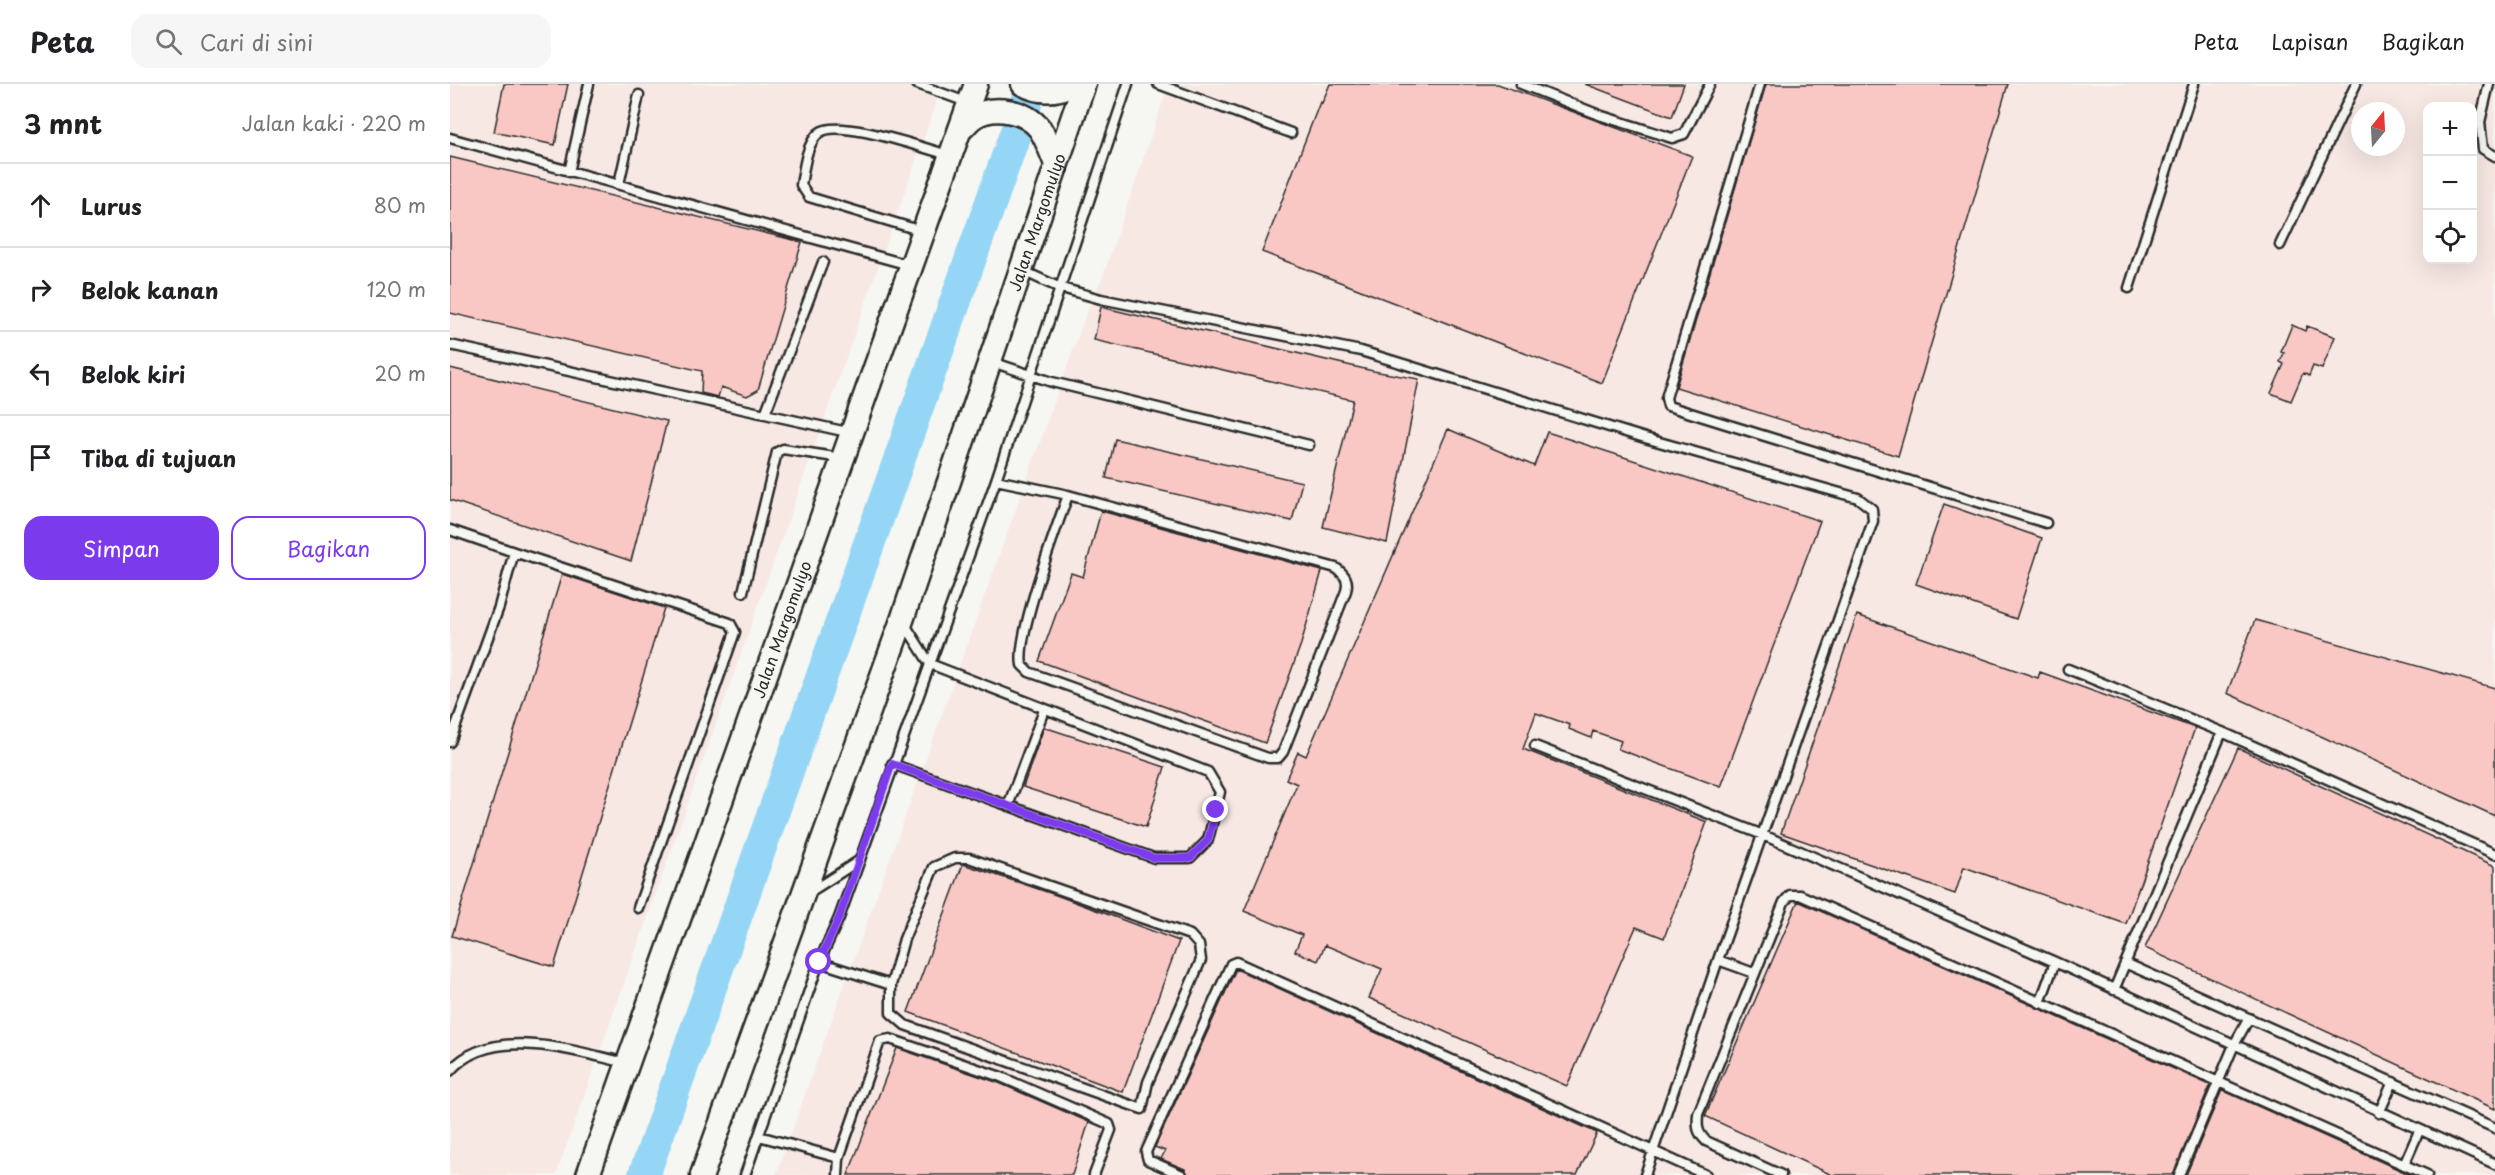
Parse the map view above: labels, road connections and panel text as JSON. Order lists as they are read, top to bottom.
{
  "streets": {
    "main road": ["Jalan Margomulyo"]
  },
  "north": "top",
  "page": {
    "header": "Peta",
    "search": "Cari di sini",
    "nav": ["Peta", "Lapisan", "Bagikan"],
    "heading": ["3 mnt", "Jalan kaki · 220 m"],
    "map_buttons": ["+", "−"],
    "list": [
      ["Lurus", "80 m"],
      ["Belok kanan", "120 m"],
      ["Belok kiri", "20 m"],
      "Tiba di tujuan"
    ],
    "buttons": ["Simpan", "Bagikan"]
  }
}
